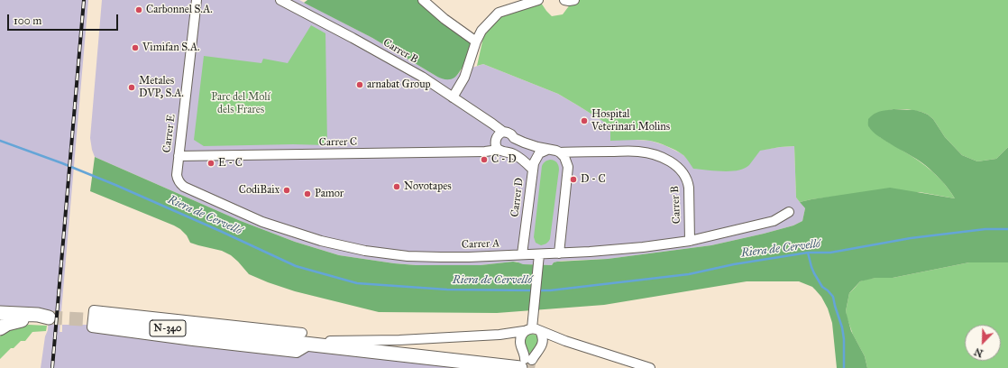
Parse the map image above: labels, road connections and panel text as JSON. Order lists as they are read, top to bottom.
{
  "streets": {
    "main road": ["N-340"],
    "street": [
      "Carrer B",
      "Carrer E",
      "Carrer C",
      "Carrer D",
      "Carrer A"
    ]
  },
  "crossings": [
    ["Carrer B", "Carrer C"],
    ["Carrer B", "Carrer D"],
    ["Carrer B", "Carrer A"],
    ["Carrer E", "Carrer C"],
    ["Carrer E", "Carrer A"],
    ["Carrer D", "Carrer A"]
  ],
  "water": ["Riera de Cervelló"],
  "parks": ["Parc del Molí dels Frares"],
  "places": [
    "Carbonnel S.A.",
    "Vimifan S.A.",
    "arnabat Group",
    "Metales DVP, S.A.",
    "Hospital Veterinari Molins",
    "C - D",
    "E - C",
    "D - C",
    "Novotapes",
    "CodiBaix",
    "Pamor"
  ],
  "scale_bar": "100 m",
  "north": "bottom left"
}
